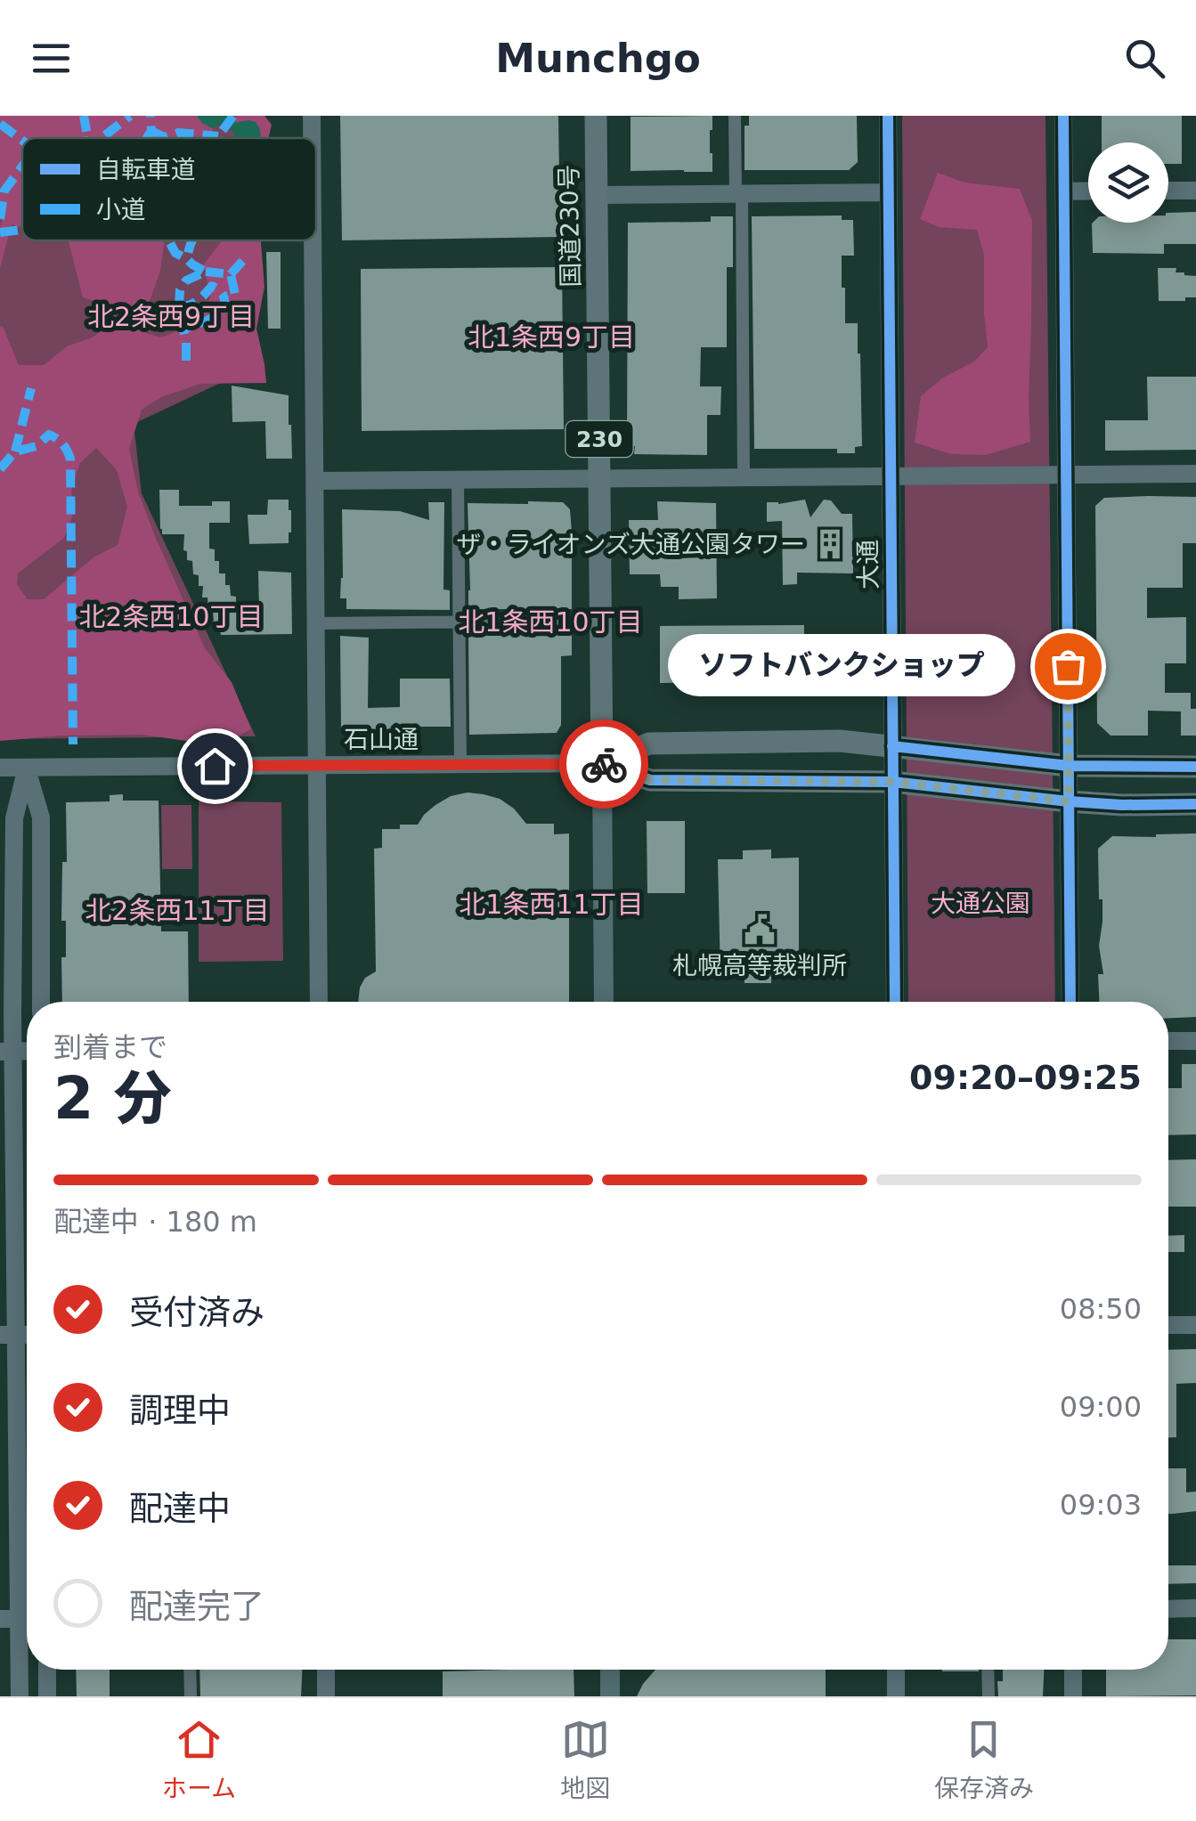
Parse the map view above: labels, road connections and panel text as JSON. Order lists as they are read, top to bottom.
{
  "streets": {
    "highway": ["国道230号", "230"],
    "street": ["大通", "石山通"]
  },
  "crossings": [
    ["国道230号", "石山通"]
  ],
  "districts": [
    "北2条西9丁目",
    "北1条西9丁目",
    "北2条西10丁目",
    "北1条西10丁目",
    "北1条西11丁目",
    "北2条西11丁目"
  ],
  "parks": ["大通公園"],
  "places": {
    "building": ["ザ・ライオンズ大通公園タワー"],
    "other": ["ソフトバンクショップ"],
    "public building": ["札幌高等裁判所"]
  },
  "legend": ["自転車道", "小道"],
  "page": {
    "header": "Munchgo",
    "bubble": "ソフトバンクショップ",
    "heading": ["2 分", "到着まで", "09:20–09:25"],
    "bar": "配達中 · 180 m",
    "list": [
      ["受付済み", "08:50"],
      ["調理中", "09:00"],
      ["配達中", "09:03"],
      "配達完了"
    ],
    "tabs": ["ホーム", "地図", "保存済み"]
  }
}
